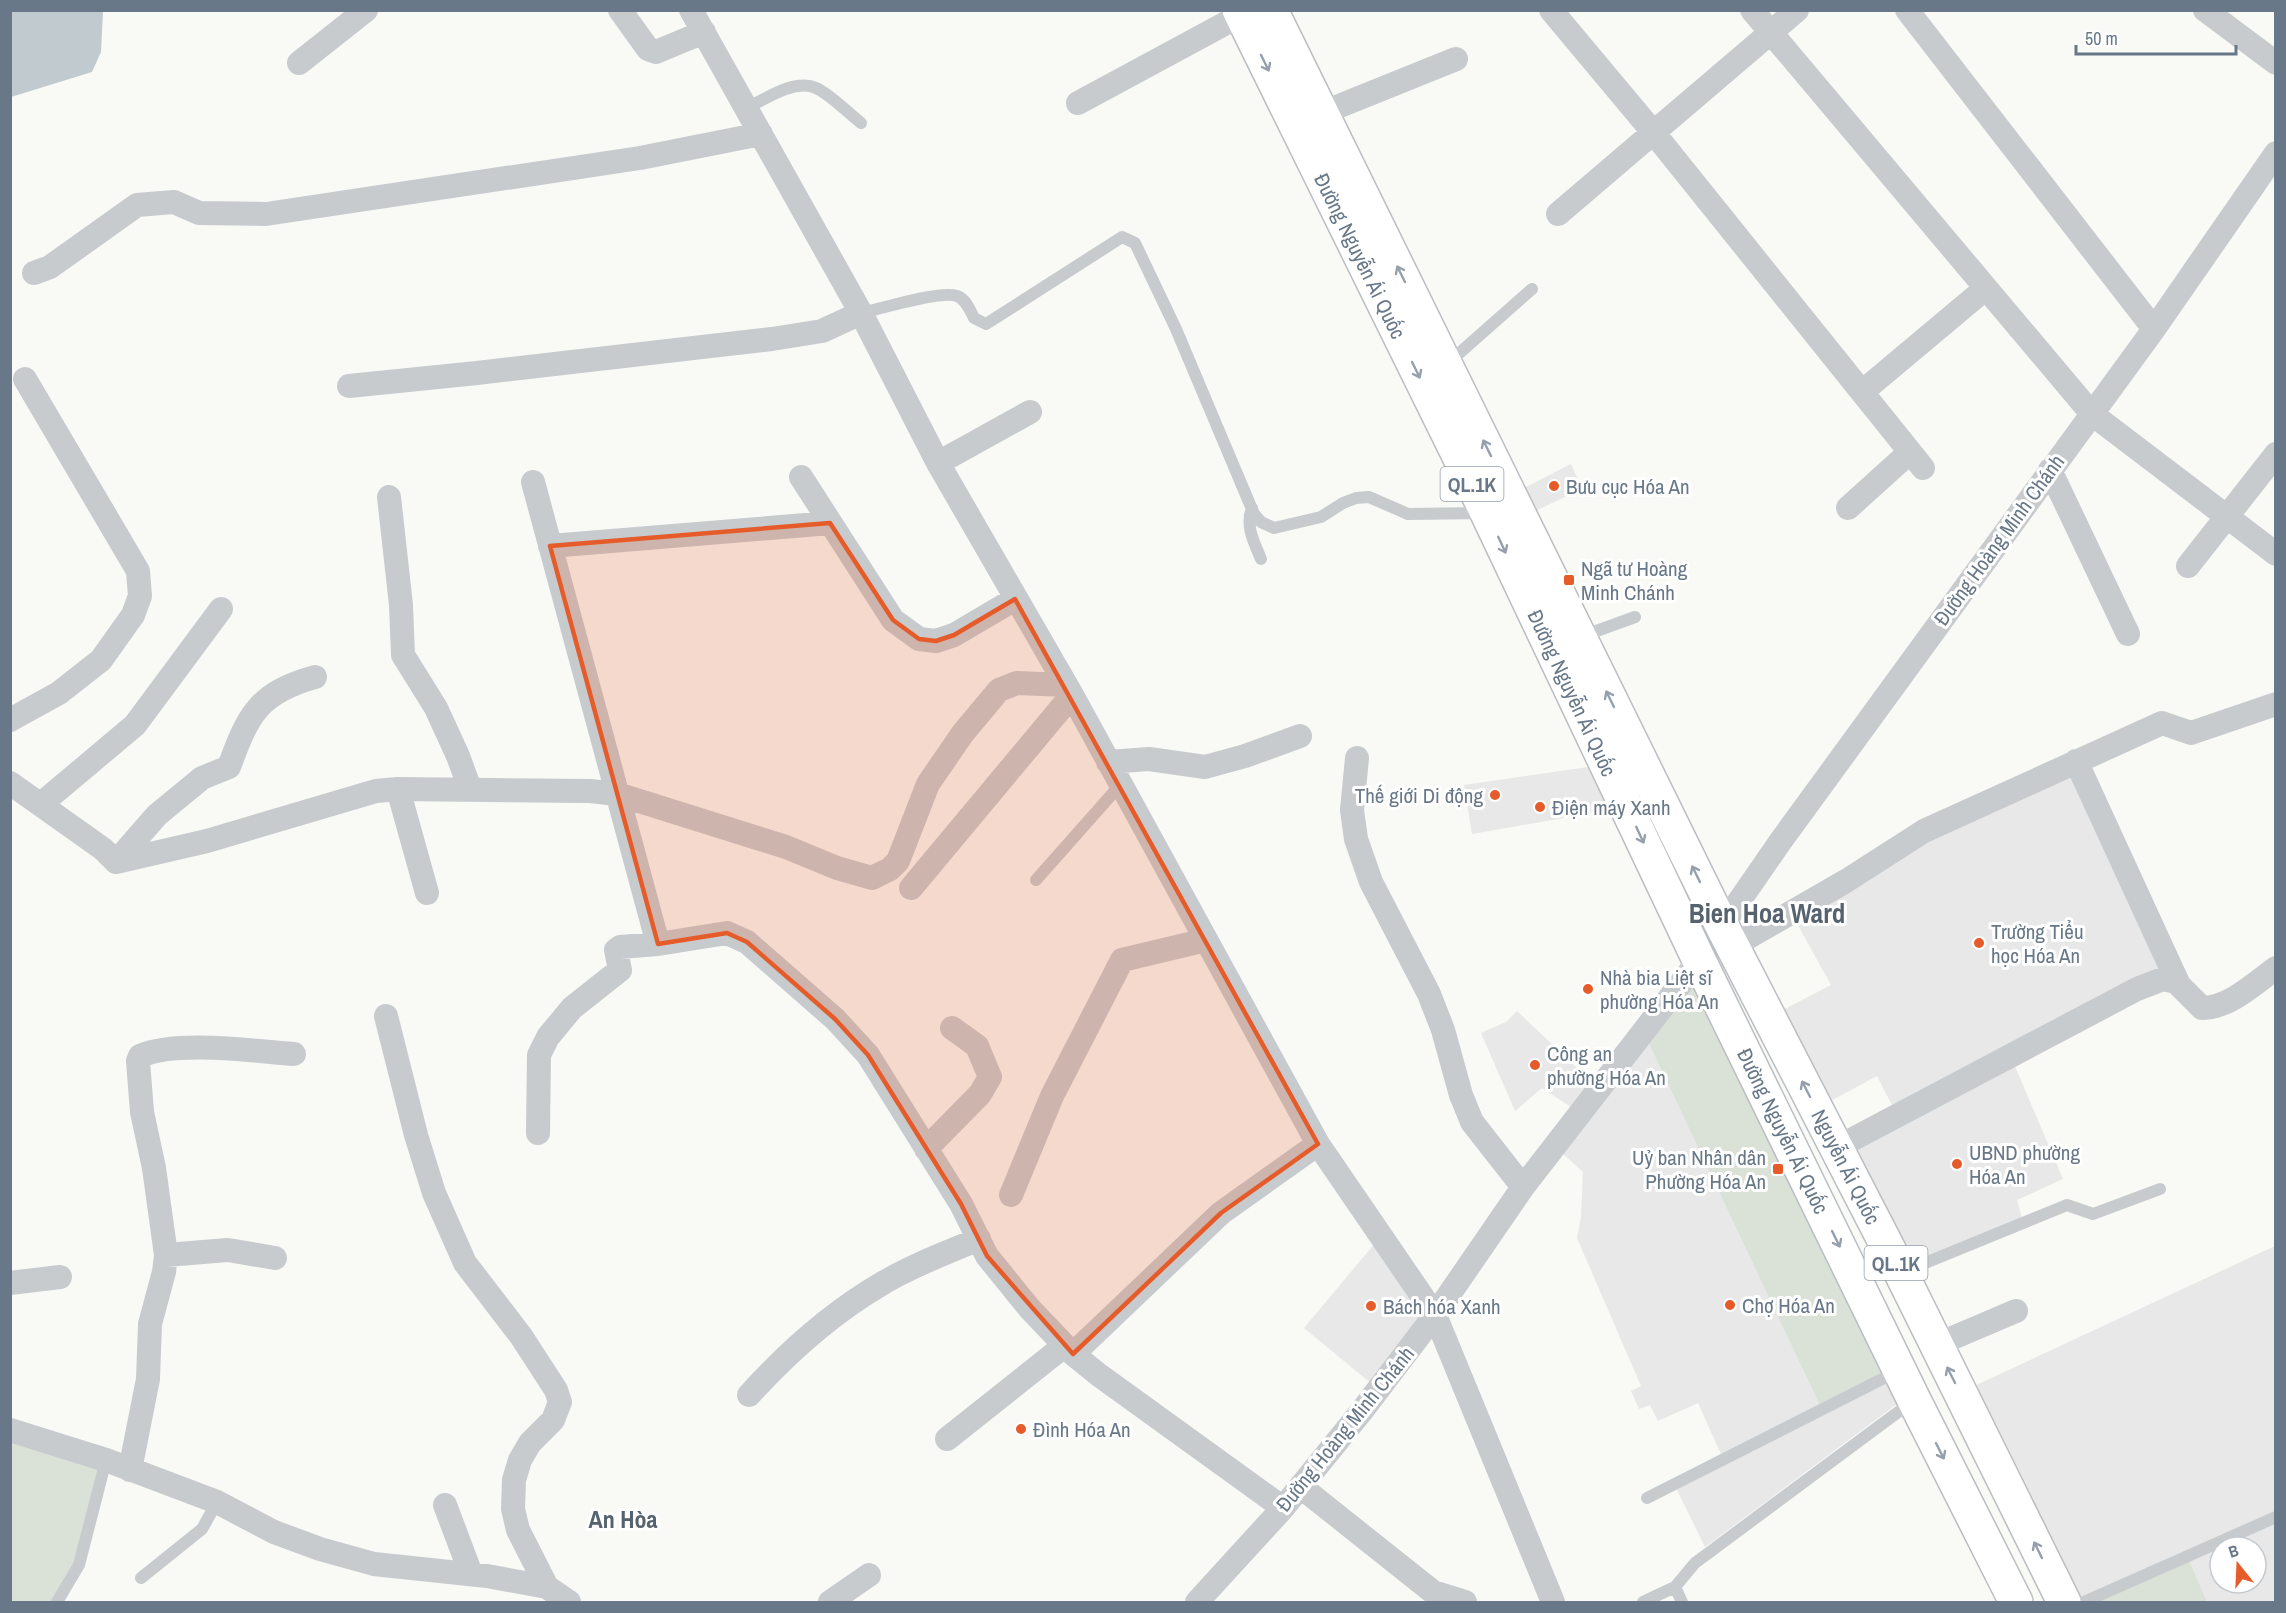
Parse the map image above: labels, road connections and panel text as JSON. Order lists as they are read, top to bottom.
{
  "streets": {
    "main road": ["Đường Nguyễn Ái Quốc", "QL.1K", "Nguyễn Ái Quốc"],
    "street": ["Đường Hoàng Minh Chánh"]
  },
  "crossings": [
    ["Đường Nguyễn Ái Quốc", "Đường Hoàng Minh Chánh"],
    ["Đường Nguyễn Ái Quốc", "Nguyễn Ái Quốc"],
    ["Đường Hoàng Minh Chánh", "Nguyễn Ái Quốc"]
  ],
  "one_way": ["Nguyễn Ái Quốc"],
  "districts": ["Bien Hoa Ward", "An Hòa"],
  "places": {
    "other": [
      "Bưu cục Hóa An",
      "Thế giới Di động",
      "Điện máy Xanh",
      "Trường Tiểu học Hóa An",
      "Nhà bia Liệt sĩ phường Hóa An",
      "Công an phường Hóa An",
      "UBND phường Hóa An",
      "Chợ Hóa An",
      "Bách hóa Xanh",
      "Đình Hóa An"
    ],
    "transit": ["Ngã tư Hoàng Minh Chánh", "Uỷ ban Nhân dân Phường Hóa An"]
  },
  "scale_bar": "50 m",
  "north": "top"
}
